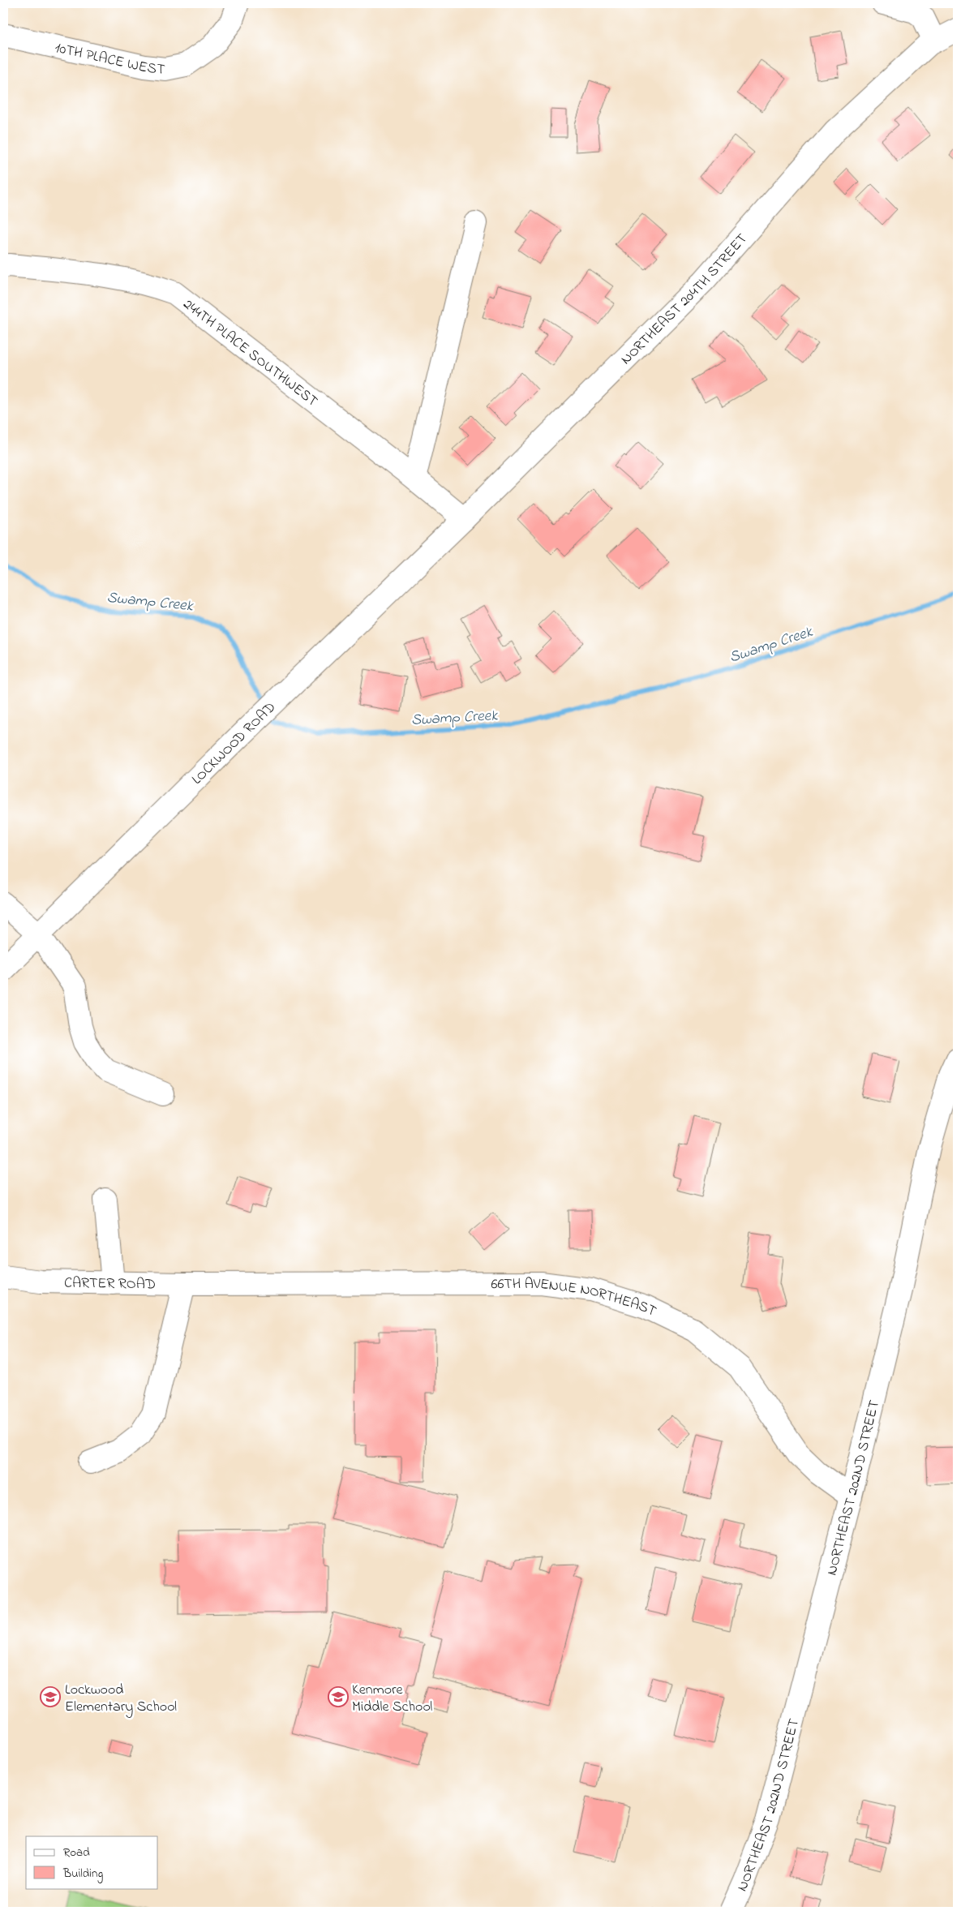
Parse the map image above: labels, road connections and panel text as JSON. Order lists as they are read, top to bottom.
{
  "streets": {
    "street": [
      "10TH PLACE WEST",
      "NORTHEAST 204TH STREET",
      "244TH PLACE SOUTHWEST",
      "LOCKWOOD ROAD",
      "CARTER ROAD",
      "66TH AVENUE NORTHEAST",
      "NORTHEAST 202ND STREET"
    ]
  },
  "crossings": [
    ["NORTHEAST 204TH STREET", "244TH PLACE SOUTHWEST"],
    ["NORTHEAST 204TH STREET", "LOCKWOOD ROAD"],
    ["244TH PLACE SOUTHWEST", "LOCKWOOD ROAD"],
    ["CARTER ROAD", "66TH AVENUE NORTHEAST"],
    ["66TH AVENUE NORTHEAST", "NORTHEAST 202ND STREET"]
  ],
  "water": ["Swamp Creek"],
  "places": {
    "school or university": ["Lockwood Elementary School", "Kenmore Middle School"]
  },
  "legend": ["Road", "Building"]
}
